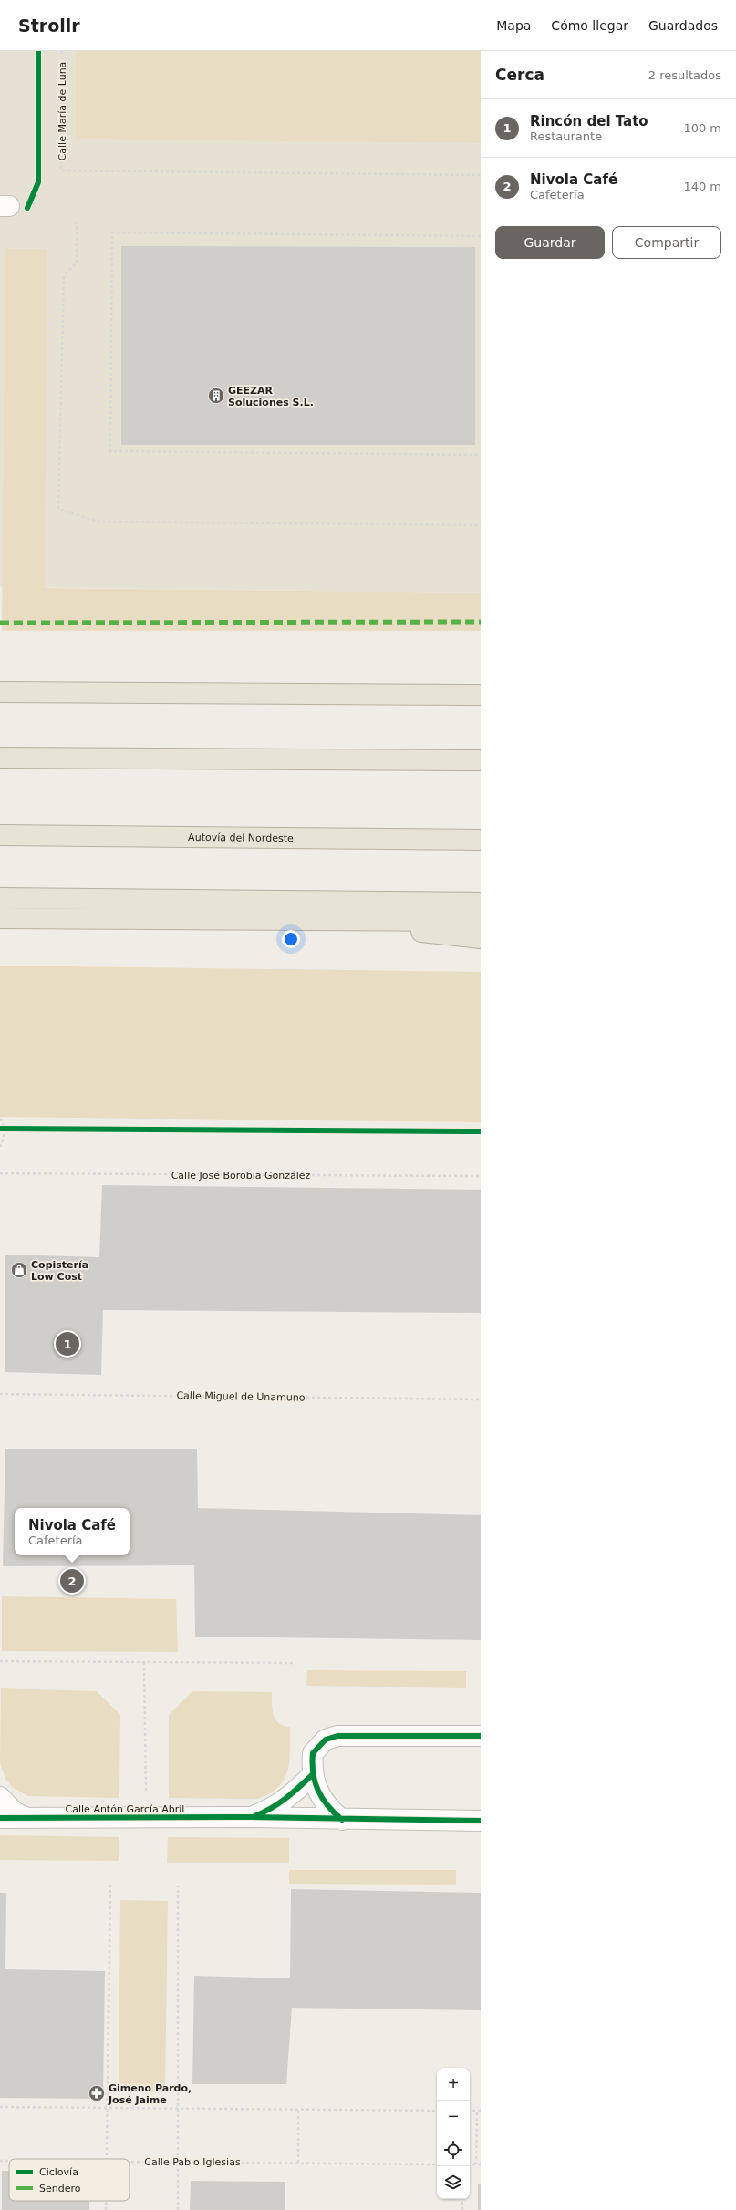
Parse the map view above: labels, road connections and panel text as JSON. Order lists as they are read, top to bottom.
{
  "streets": {
    "highway": ["Autovía del Nordeste"],
    "street": ["Calle Antón García Abril"],
    "path": [
      "Calle María de Luna",
      "Calle José Borobia González",
      "Calle Miguel de Unamuno",
      "Calle Pablo Iglesias"
    ]
  },
  "places": {
    "building": ["GEEZAR Soluciones S.L."],
    "shop": ["Copistería Low Cost"],
    "pharmacy": ["Gimeno Pardo, José Jaime"]
  },
  "legend": ["Ciclovía", "Sendero"],
  "page": {
    "header": "Strollr",
    "nav": ["Mapa", "Cómo llegar", "Guardados"],
    "heading": ["Cerca", "2 resultados"],
    "list": [
      {
        "mark": "1",
        "name": "Rincón del Tato",
        "note": "Restaurante",
        "value": "100 m"
      },
      {
        "mark": "2",
        "name": "Nivola Café",
        "note": "Cafetería",
        "value": "140 m"
      }
    ],
    "buttons": ["Guardar", "Compartir"],
    "pins": ["1", "2"],
    "popup": ["Nivola Café", "Cafetería"],
    "map_buttons": ["+", "−"]
  }
}
